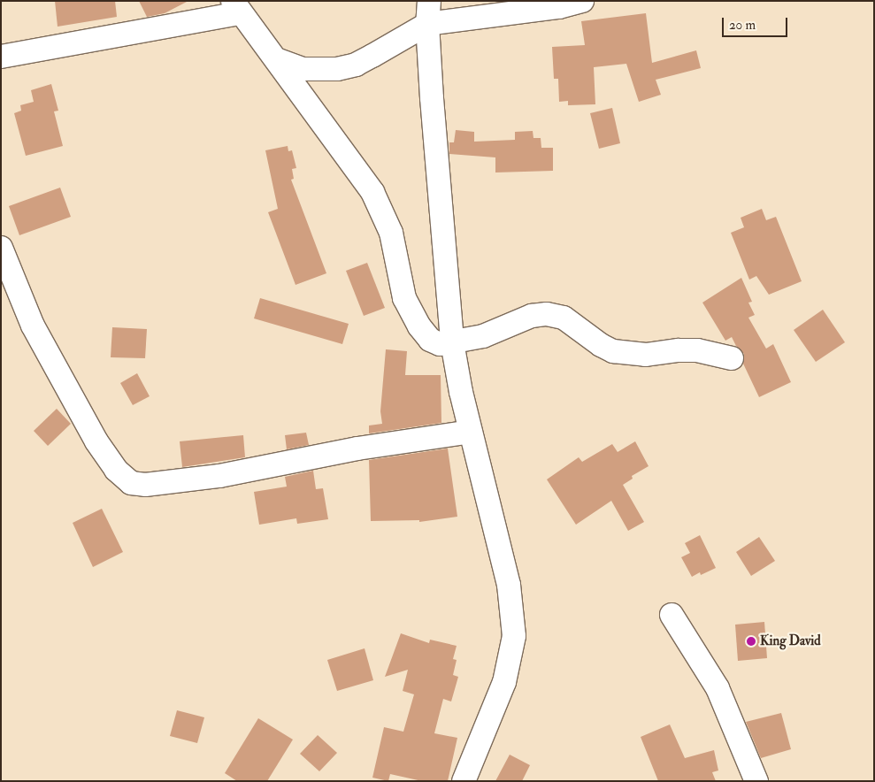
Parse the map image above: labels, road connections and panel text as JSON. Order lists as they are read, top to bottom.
{
  "places": ["King David"],
  "scale_bar": "20 m"
}
